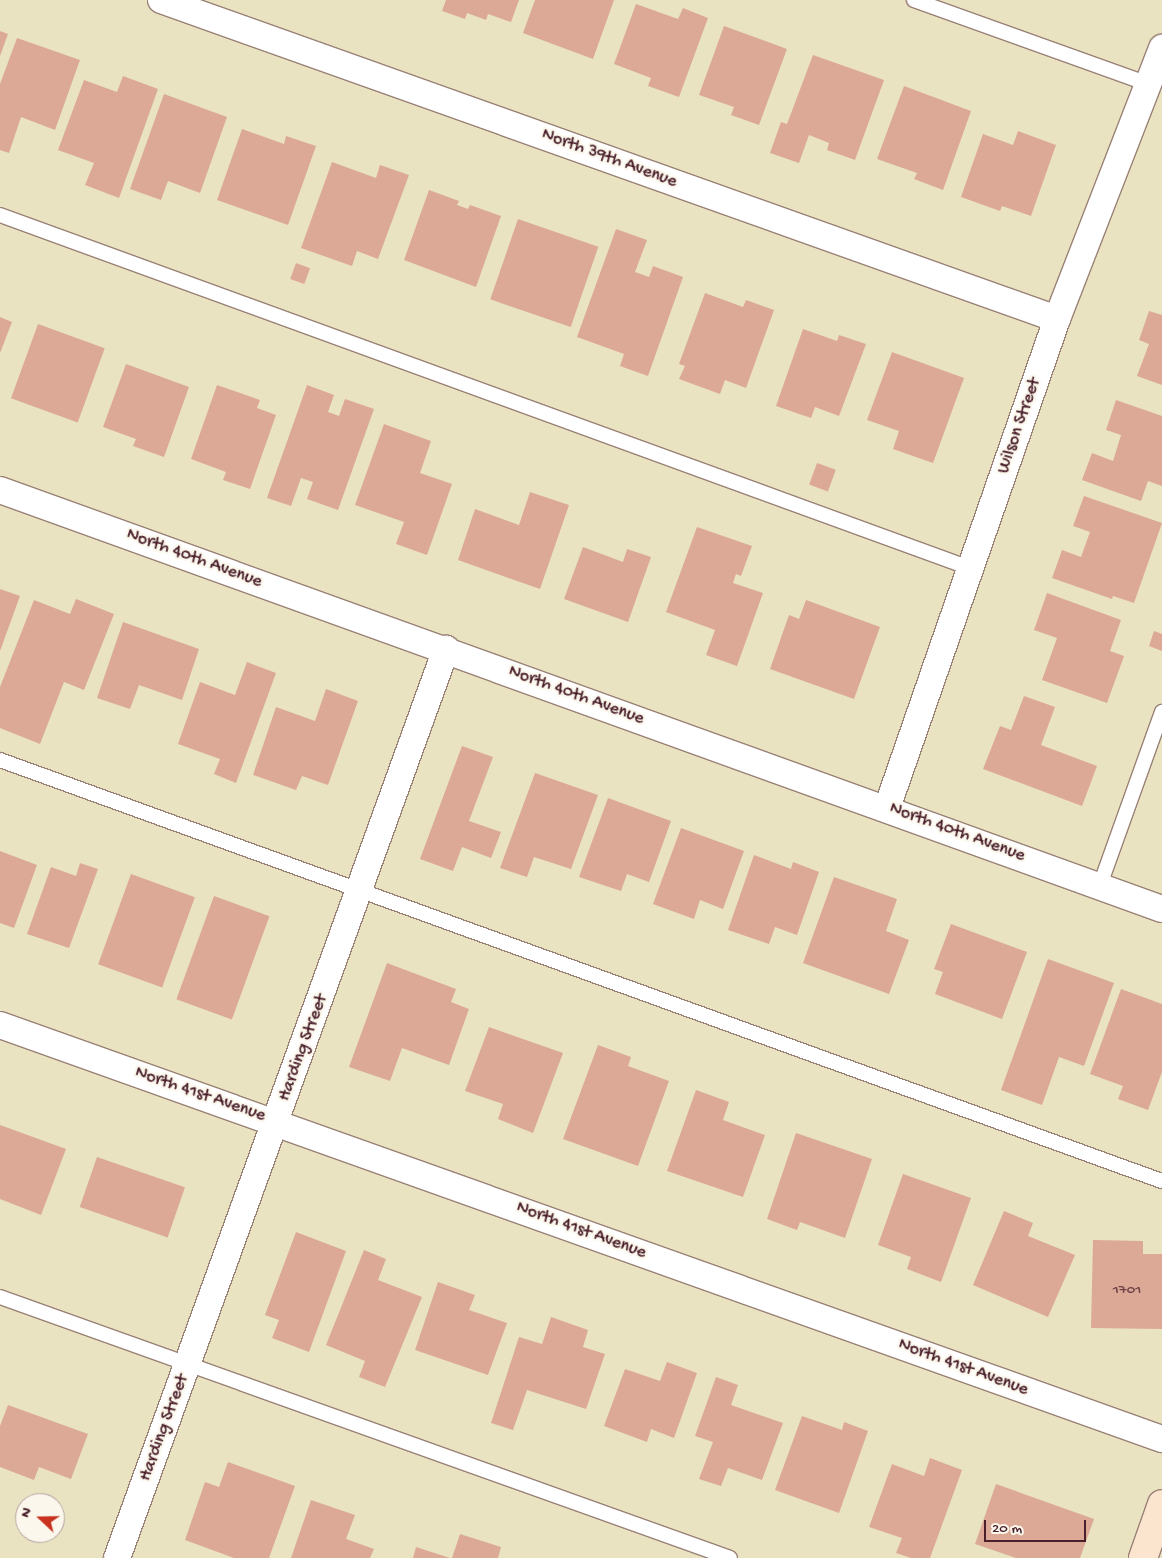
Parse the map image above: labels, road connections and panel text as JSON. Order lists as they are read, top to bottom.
{
  "streets": {
    "street": [
      "North 39th Avenue",
      "Wilson Street",
      "North 40th Avenue",
      "Harding Street",
      "North 41st Avenue"
    ]
  },
  "crossings": [
    ["North 39th Avenue", "Wilson Street"],
    ["Wilson Street", "North 40th Avenue"],
    ["North 40th Avenue", "Harding Street"],
    ["Harding Street", "North 41st Avenue"]
  ],
  "house_numbers": ["1701"],
  "scale_bar": "20 m",
  "north": "left"
}
